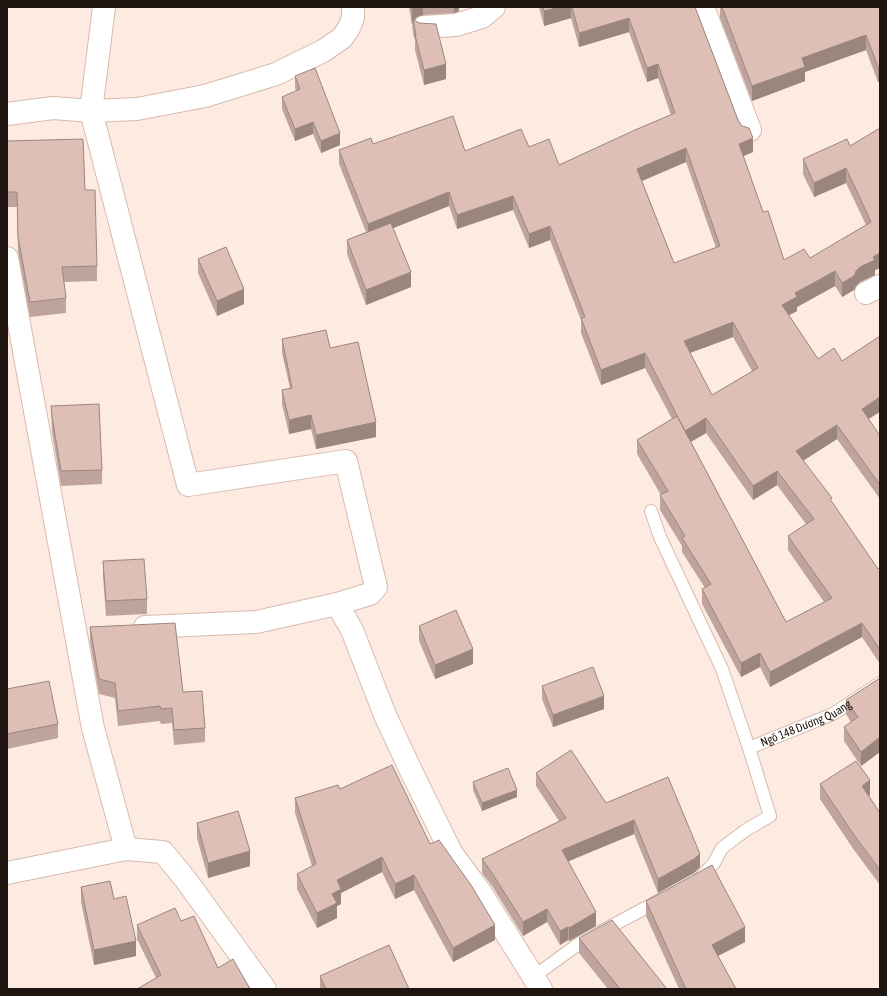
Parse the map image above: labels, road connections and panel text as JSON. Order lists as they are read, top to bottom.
{
  "streets": {
    "lane": ["Ngõ 148 Dương Quang"]
  }
}
